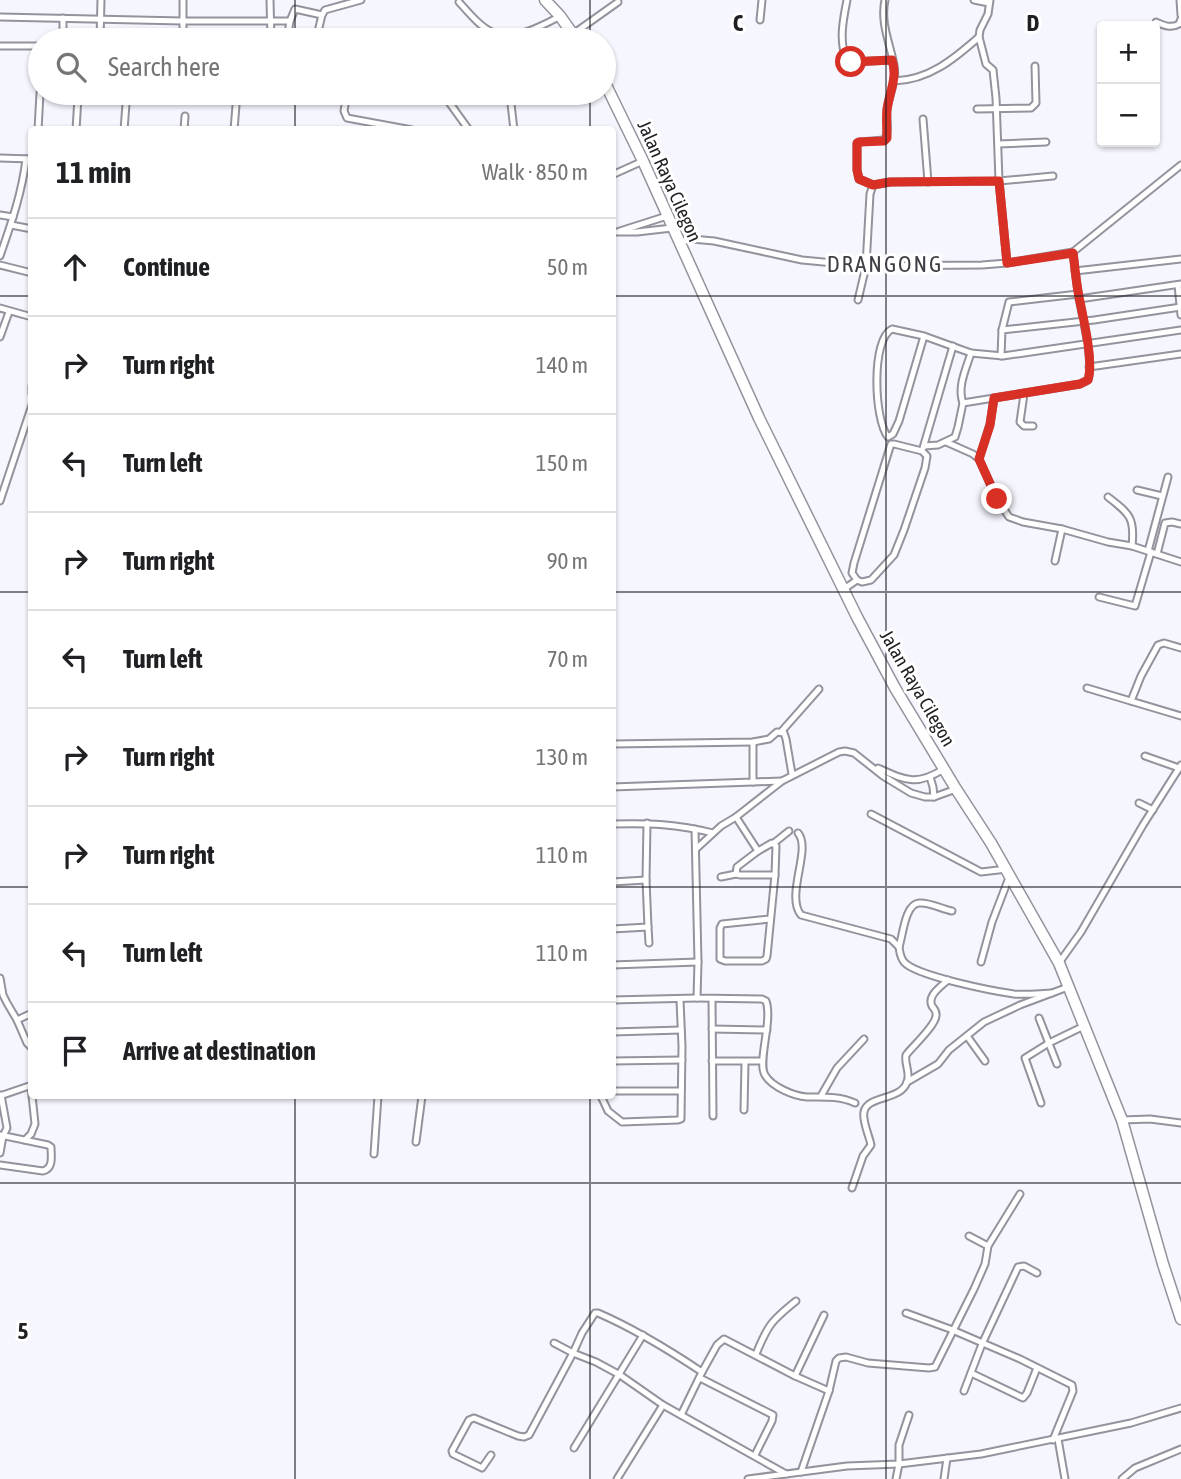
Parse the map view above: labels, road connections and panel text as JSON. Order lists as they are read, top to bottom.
{
  "streets": {
    "highway": ["Jalan Raya Cilegon"]
  },
  "districts": ["DRANGONG"],
  "page": {
    "map_buttons": ["+", "−"],
    "search": "Search here",
    "heading": ["11 min", "Walk · 850 m"],
    "list": [
      ["Continue", "50 m"],
      ["Turn right", "140 m"],
      ["Turn left", "150 m"],
      ["Turn right", "90 m"],
      ["Turn left", "70 m"],
      ["Turn right", "130 m"],
      ["Turn right", "110 m"],
      ["Turn left", "110 m"],
      "Arrive at destination"
    ]
  },
  "grid": {
    "columns": ["C", "D"],
    "rows": ["5"]
  }
}
